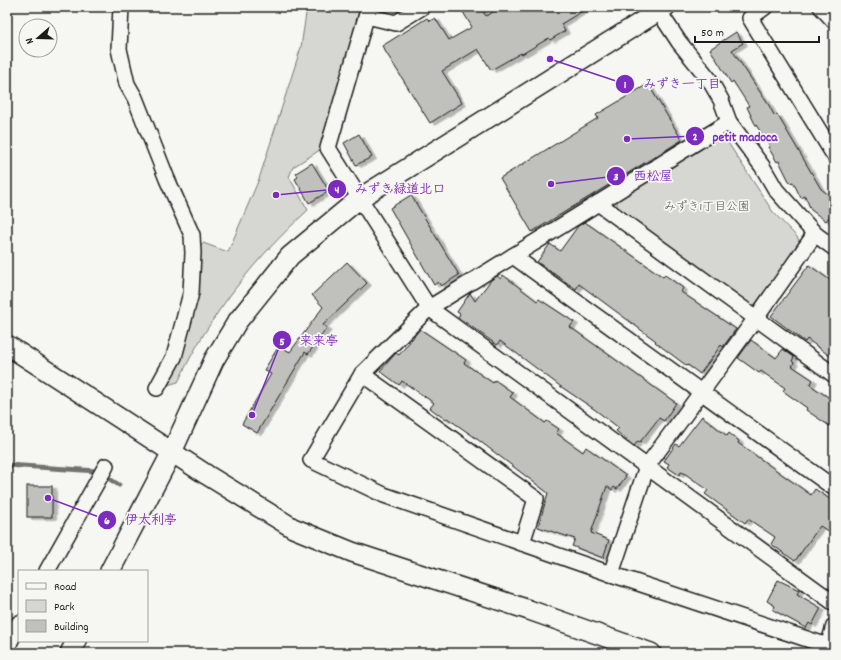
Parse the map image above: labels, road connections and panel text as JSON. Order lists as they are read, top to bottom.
{
  "parks": ["みずき1丁目公園"],
  "places": [
    "みずき一丁目",
    "petit madoca",
    "西松屋",
    "みずき緑道北口",
    "来来亭",
    "伊太利亭"
  ],
  "legend": ["Road", "Park", "Building"],
  "scale_bar": "50 m",
  "north": "left"
}
